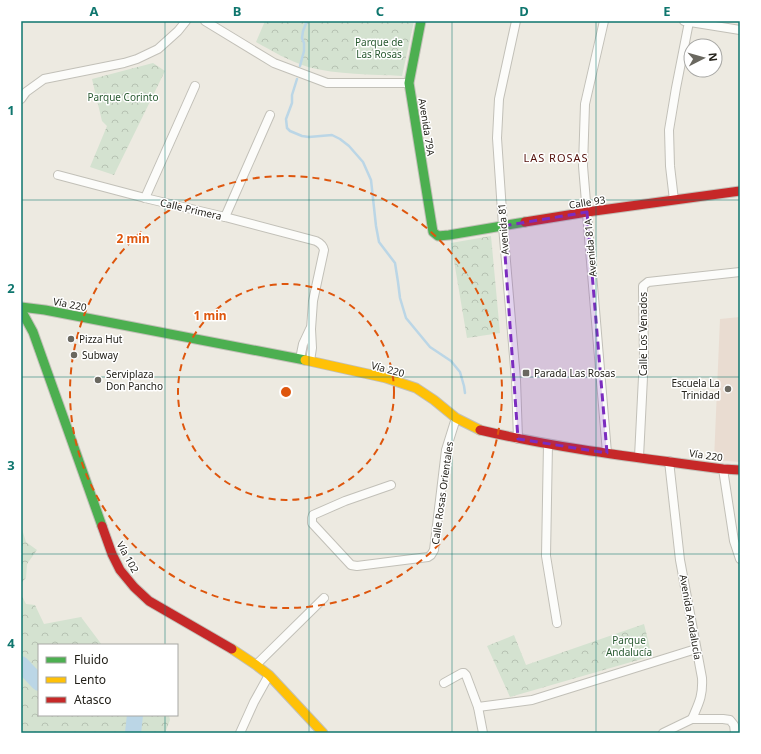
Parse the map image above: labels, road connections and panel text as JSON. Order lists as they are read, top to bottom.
{
  "streets": {
    "main road": [
      "Avenida 79A",
      "Calle 93",
      "Vía 220",
      "Vía 102"
    ],
    "street": [
      "Calle Primera",
      "Avenida 81",
      "Avenida 81A",
      "Calle Los Venados",
      "Calle Rosas Orientales",
      "Avenida Andalucía"
    ]
  },
  "crossings": [
    ["Avenida 79A", "Calle 93"],
    ["Calle 93", "Avenida 81"],
    ["Calle 93", "Avenida 81A"],
    ["Avenida 81", "Vía 220"],
    ["Avenida 81A", "Vía 220"],
    ["Vía 220", "Calle Los Venados"],
    ["Vía 220", "Calle Rosas Orientales"],
    ["Vía 220", "Avenida Andalucía"]
  ],
  "districts": ["LAS ROSAS"],
  "parks": ["Parque de Las Rosas", "Parque Corinto", "Parque Andalucía"],
  "places": {
    "other": [
      "Pizza Hut",
      "Subway",
      "Serviplaza Don Pancho",
      "Escuela La Trinidad"
    ],
    "transit": ["Parada Las Rosas"]
  },
  "legend": ["Fluido", "Lento", "Atasco"],
  "north": "right",
  "grid": {
    "columns": [
      "A",
      "B",
      "C",
      "D",
      "E"
    ],
    "rows": [
      "1",
      "2",
      "3",
      "4"
    ]
  },
  "rings": ["2 min", "1 min"]
}
